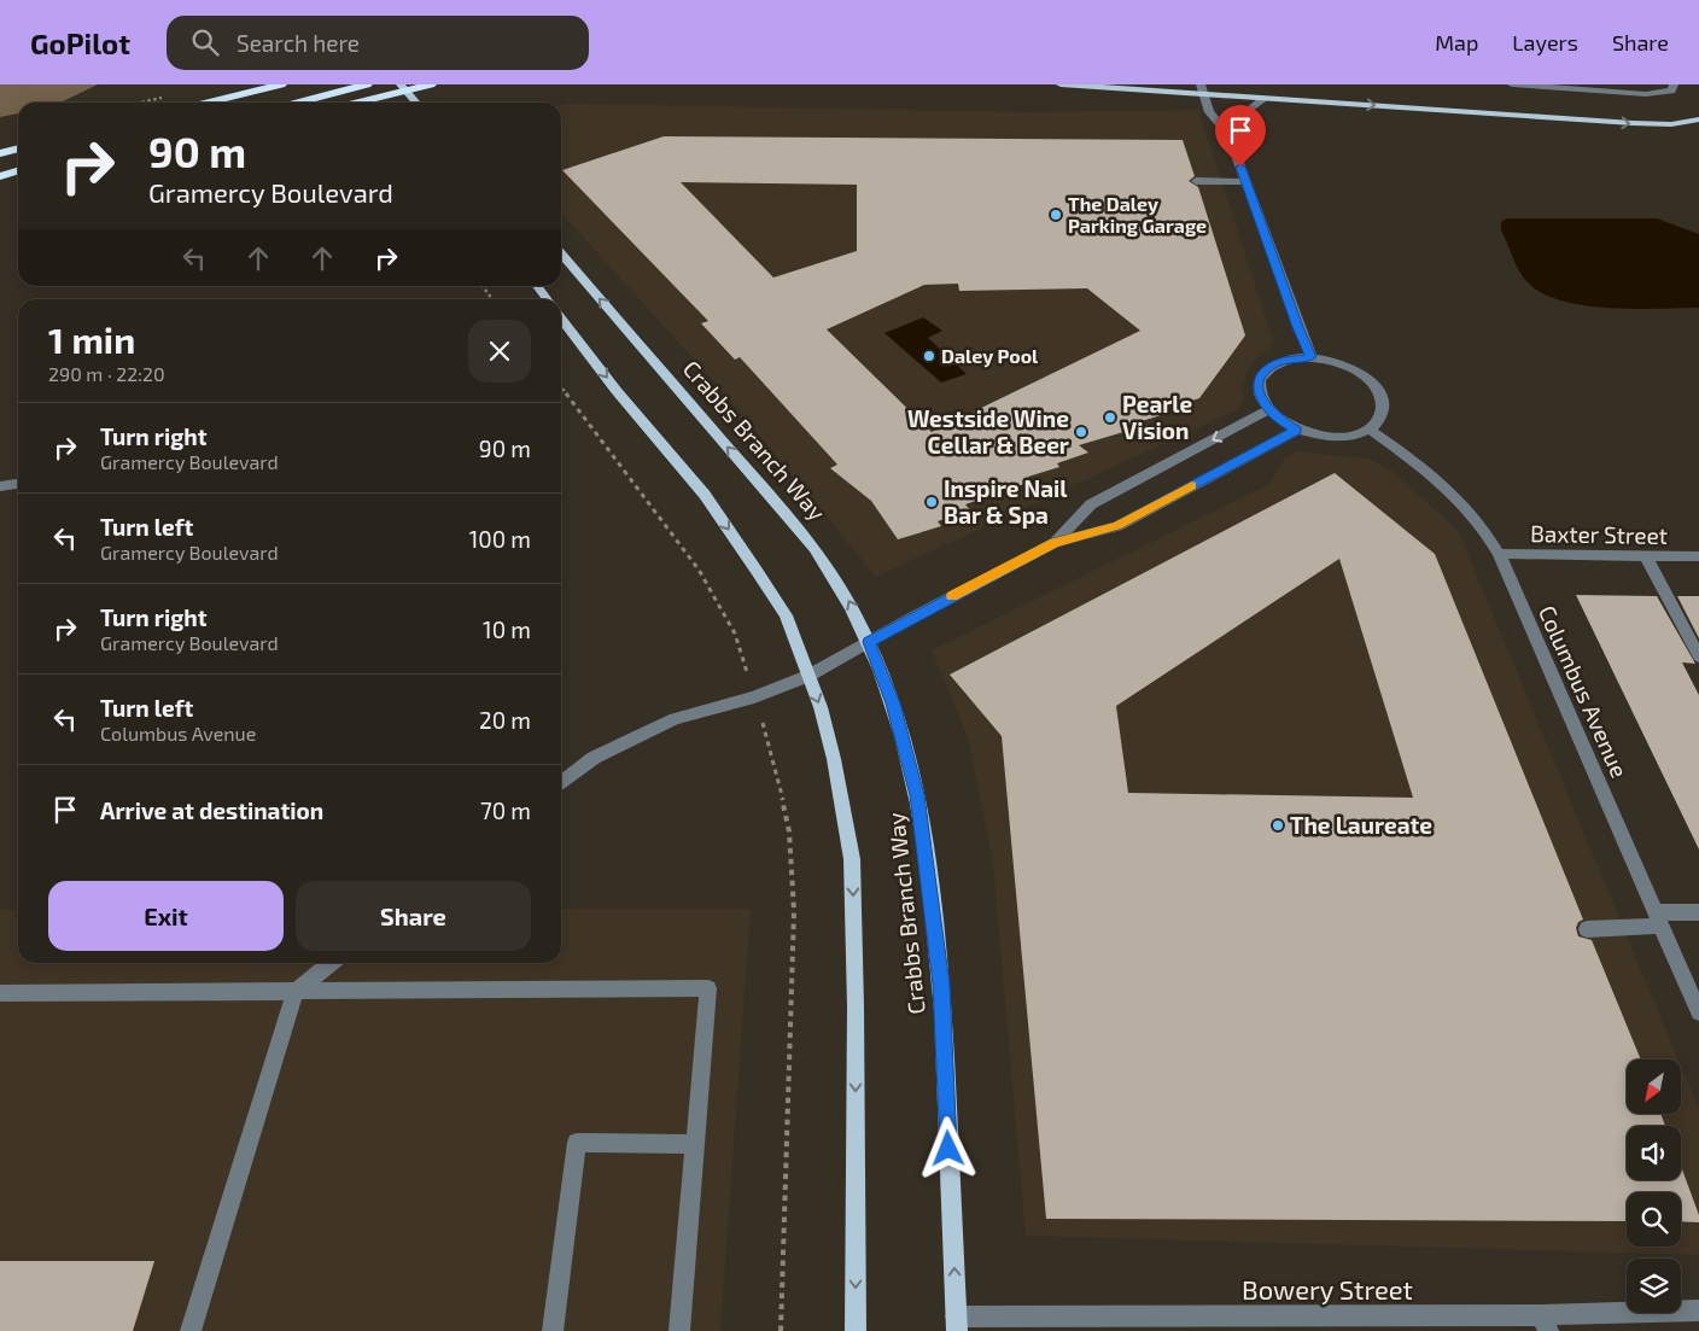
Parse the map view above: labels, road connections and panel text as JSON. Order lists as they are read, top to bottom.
{
  "streets": {
    "main road": ["Crabbs Branch Way"],
    "street": ["Baxter Street", "Columbus Avenue", "Bowery Street"]
  },
  "crossings": [
    ["Crabbs Branch Way", "Bowery Street"],
    ["Baxter Street", "Columbus Avenue"]
  ],
  "places": [
    "The Daley Parking Garage",
    "Daley Pool",
    "Pearle Vision",
    "Westside Wine Cellar & Beer",
    "Inspire Nail Bar & Spa",
    "The Laureate"
  ],
  "north": "bottom left",
  "page": {
    "header": "GoPilot",
    "search": "Search here",
    "nav": ["Map", "Layers", "Share"],
    "turn": ["90 m", "Gramercy Boulevard"],
    "heading": ["1 min", "290 m · 22:20"],
    "list": [
      {
        "name": "Turn right",
        "note": "Gramercy Boulevard",
        "value": "90 m"
      },
      {
        "name": "Turn left",
        "note": "Gramercy Boulevard",
        "value": "100 m"
      },
      {
        "name": "Turn right",
        "note": "Gramercy Boulevard",
        "value": "10 m"
      },
      {
        "name": "Turn left",
        "note": "Columbus Avenue",
        "value": "20 m"
      },
      {
        "name": "Arrive at destination",
        "value": "70 m"
      }
    ],
    "buttons": ["Exit", "Share"]
  }
}
